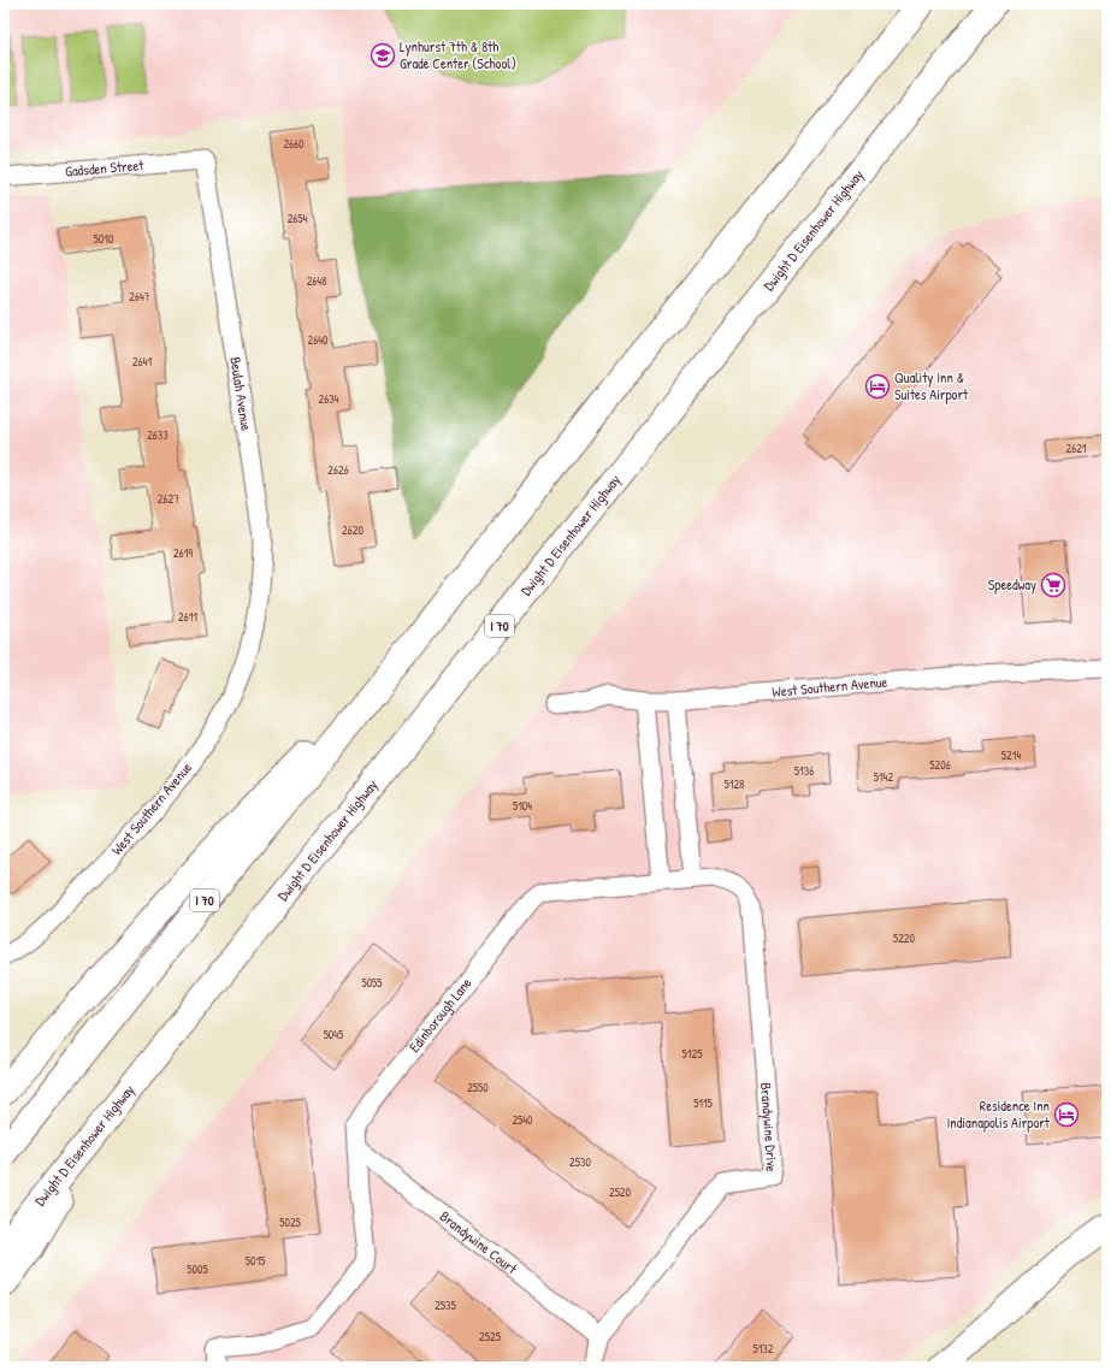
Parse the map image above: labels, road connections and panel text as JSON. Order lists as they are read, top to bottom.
{
  "streets": {
    "highway": ["Dwight D Eisenhower Highway", "I 70"],
    "street": [
      "Gadsden Street",
      "Beulah Avenue",
      "West Southern Avenue",
      "Edinborough Lane",
      "Brandywine Drive",
      "Brandywine Court"
    ]
  },
  "crossings": [
    ["Gadsden Street", "Beulah Avenue"],
    ["Beulah Avenue", "West Southern Avenue"],
    ["Edinborough Lane", "Brandywine Drive"],
    ["Edinborough Lane", "Brandywine Court"],
    ["Brandywine Drive", "Brandywine Court"]
  ],
  "places": {
    "school or university": ["Lynhurst 7th & 8th Grade Center (School)"],
    "hotel": ["Quality Inn & Suites Airport", "Residence Inn Indianapolis Airport"],
    "supermarket": ["Speedway"]
  },
  "house_numbers": [
    "2660",
    "2654",
    "5010",
    "2648",
    "2647",
    "2640",
    "2641",
    "2634",
    "2633",
    "2621",
    "2626",
    "2627",
    "2620",
    "2619",
    "2611",
    "5214",
    "5206",
    "5136",
    "5142",
    "5128",
    "5104",
    "5220",
    "5055",
    "5045",
    "5125",
    "2550",
    "5115",
    "2540",
    "2530",
    "2520",
    "5025",
    "5015",
    "5005",
    "2535",
    "2525",
    "5132"
  ]
}
